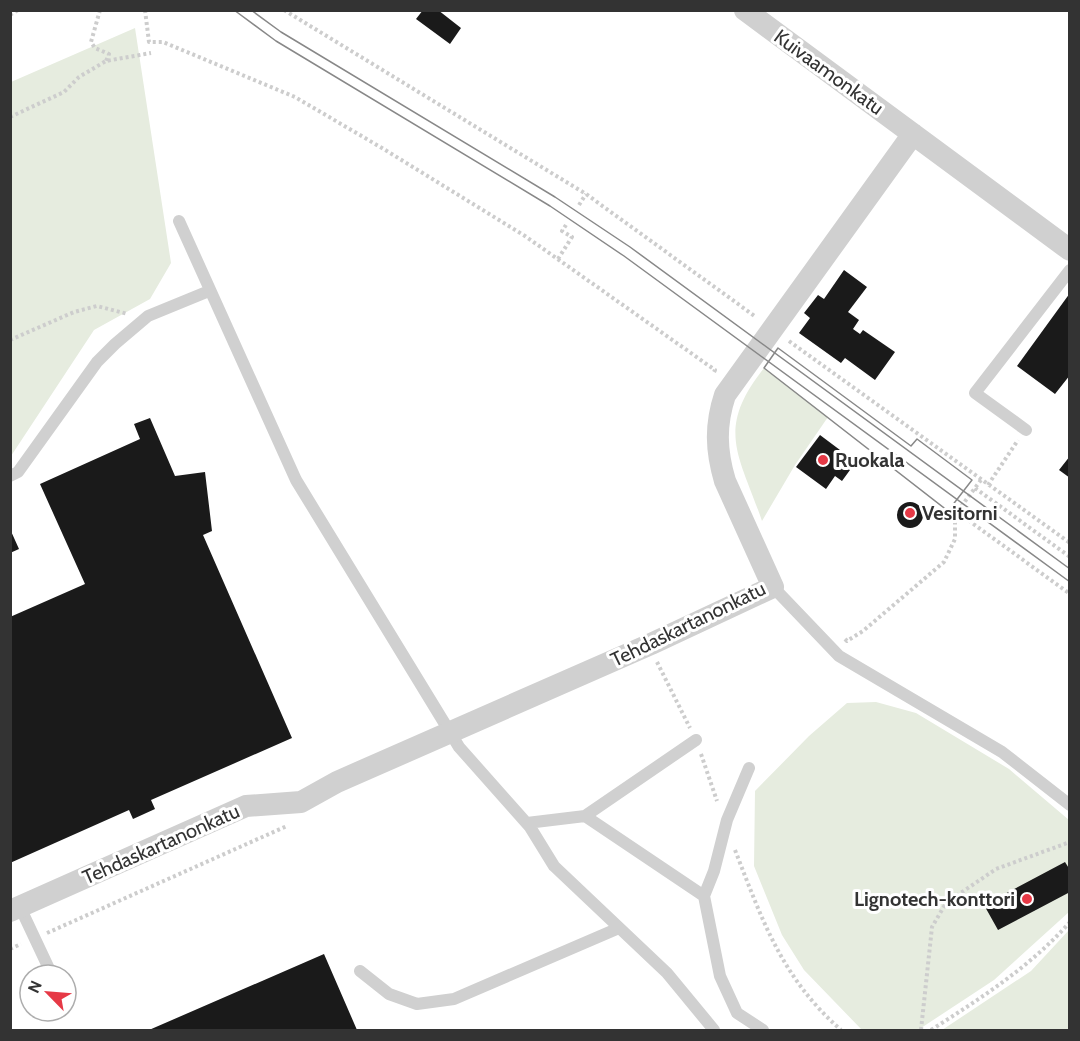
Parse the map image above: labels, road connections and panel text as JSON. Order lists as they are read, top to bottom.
{
  "streets": {
    "street": ["Kuivaamonkatu", "Tehdaskartanonkatu"]
  },
  "crossings": [
    ["Kuivaamonkatu", "Tehdaskartanonkatu"]
  ],
  "places": ["Ruokala", "Vesitorni", "Lignotech-konttori"],
  "north": "top left"
}
